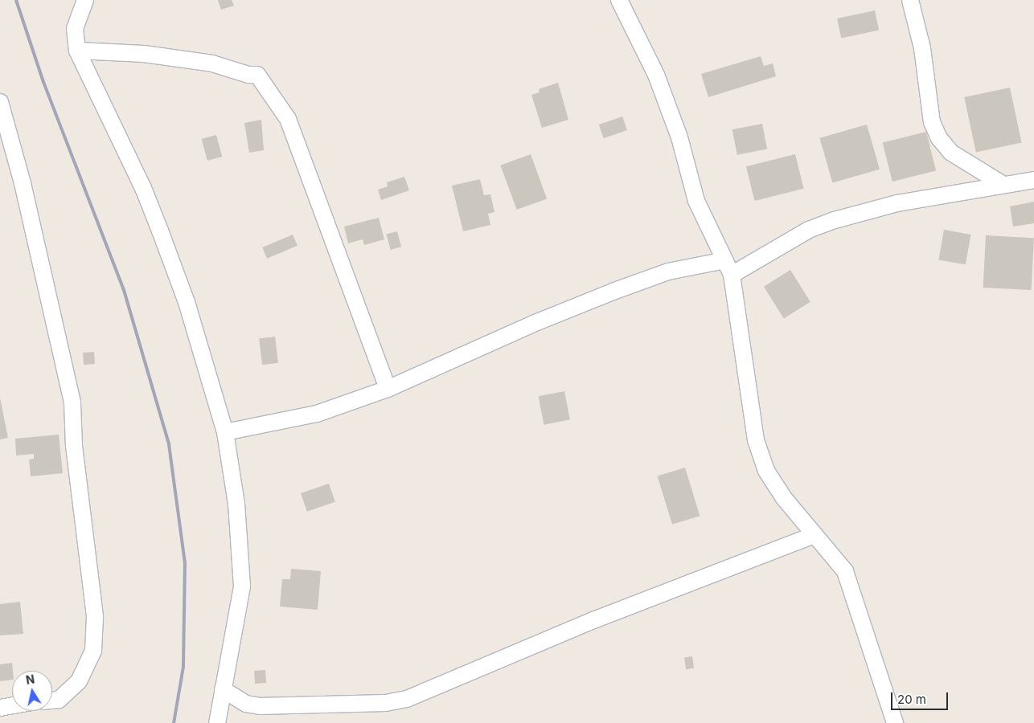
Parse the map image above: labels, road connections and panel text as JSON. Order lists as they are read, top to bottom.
{
  "scale_bar": "20 m",
  "north": "top"
}
